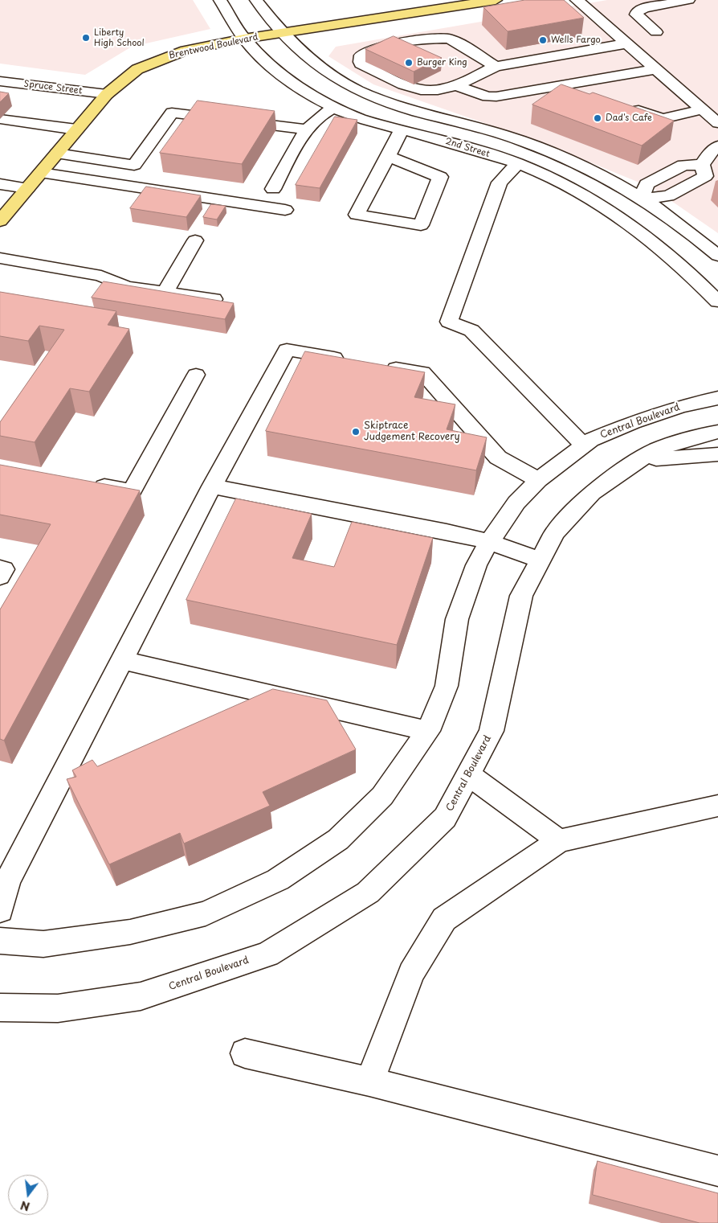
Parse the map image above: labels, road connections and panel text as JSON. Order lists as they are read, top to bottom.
{
  "streets": {
    "main road": ["Brentwood Boulevard"],
    "street": ["Spruce Street", "2nd Street", "Central Boulevard"]
  },
  "crossings": [
    ["Brentwood Boulevard", "Spruce Street"],
    ["Brentwood Boulevard", "2nd Street"]
  ],
  "places": [
    "Liberty High School",
    "Wells Fargo",
    "Burger King",
    "Dad's Cafe",
    "Skiptrace Judgement Recovery"
  ],
  "north": "bottom"
}
